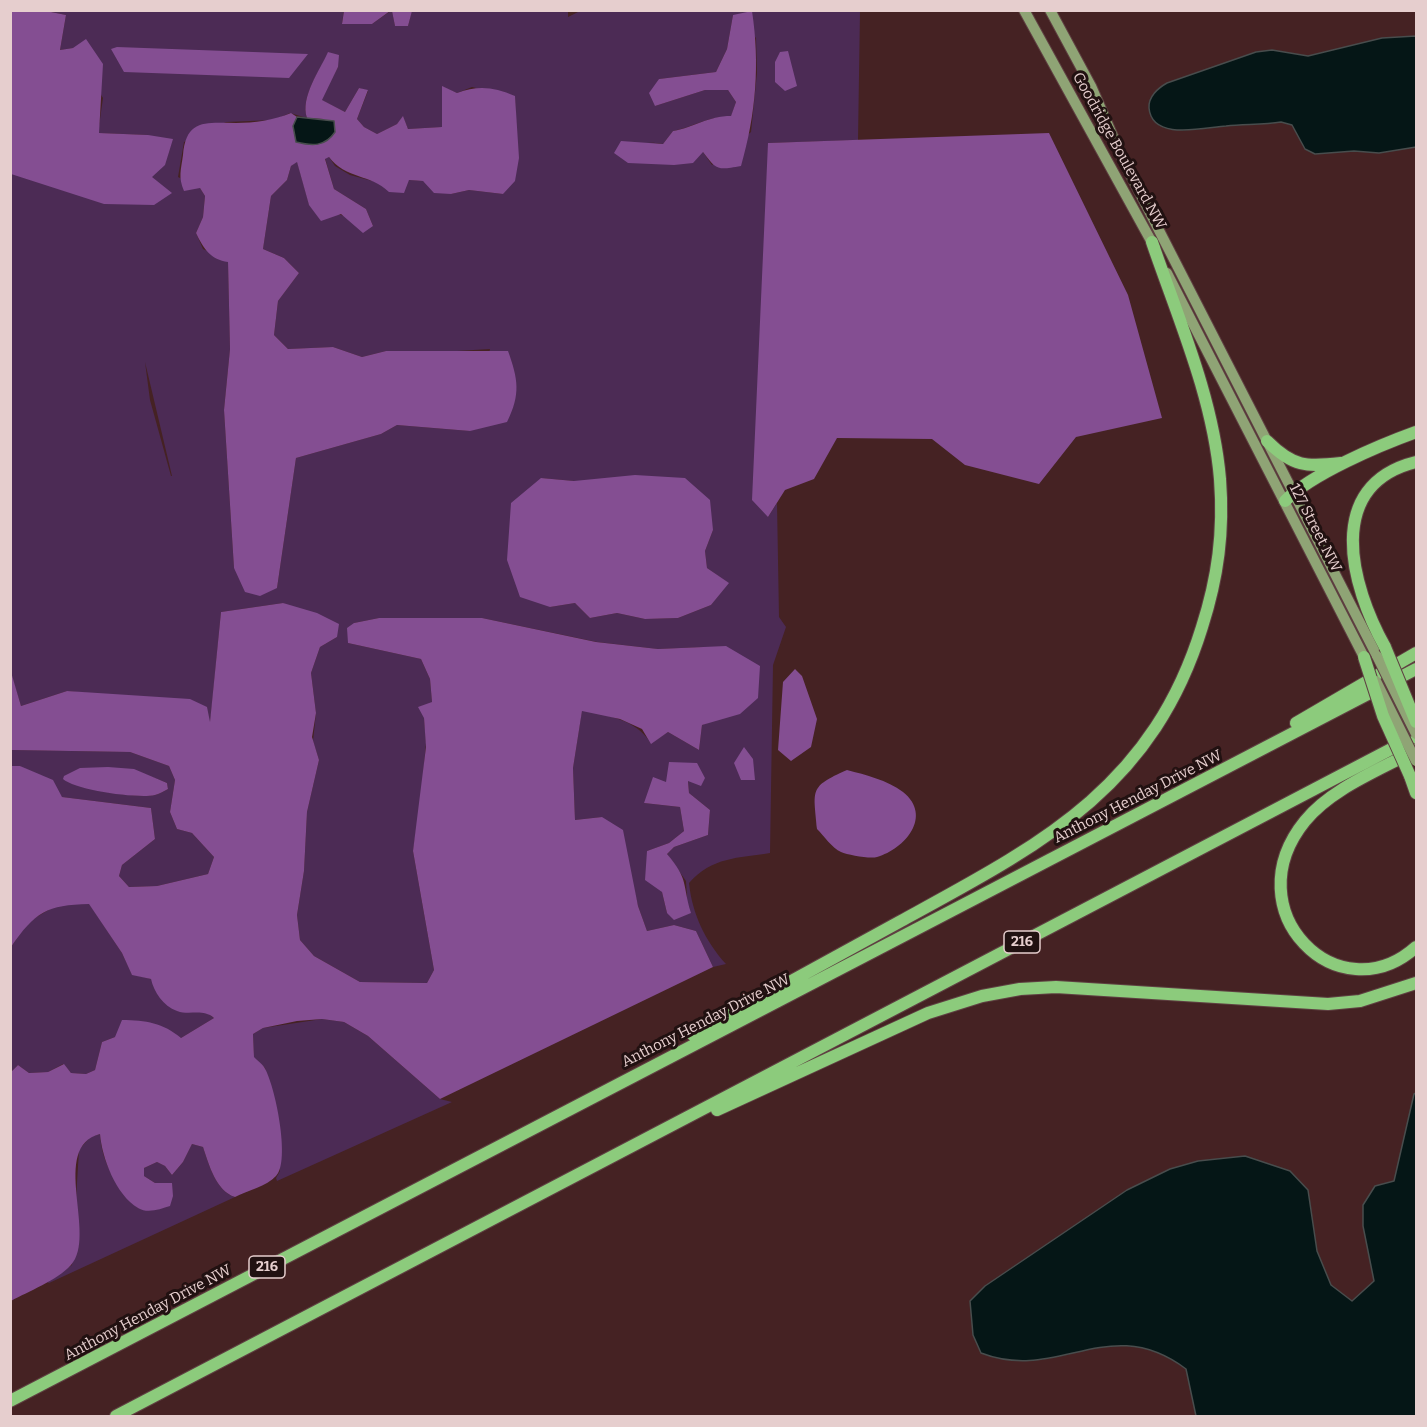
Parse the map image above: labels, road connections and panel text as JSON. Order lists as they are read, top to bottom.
{
  "streets": {
    "highway": ["Anthony Henday Drive NW", "216"],
    "main road": ["Goodridge Boulevard NW", "127 Street NW"]
  },
  "crossings": [
    ["Goodridge Boulevard NW", "127 Street NW"],
    ["127 Street NW", "216"]
  ]
}
